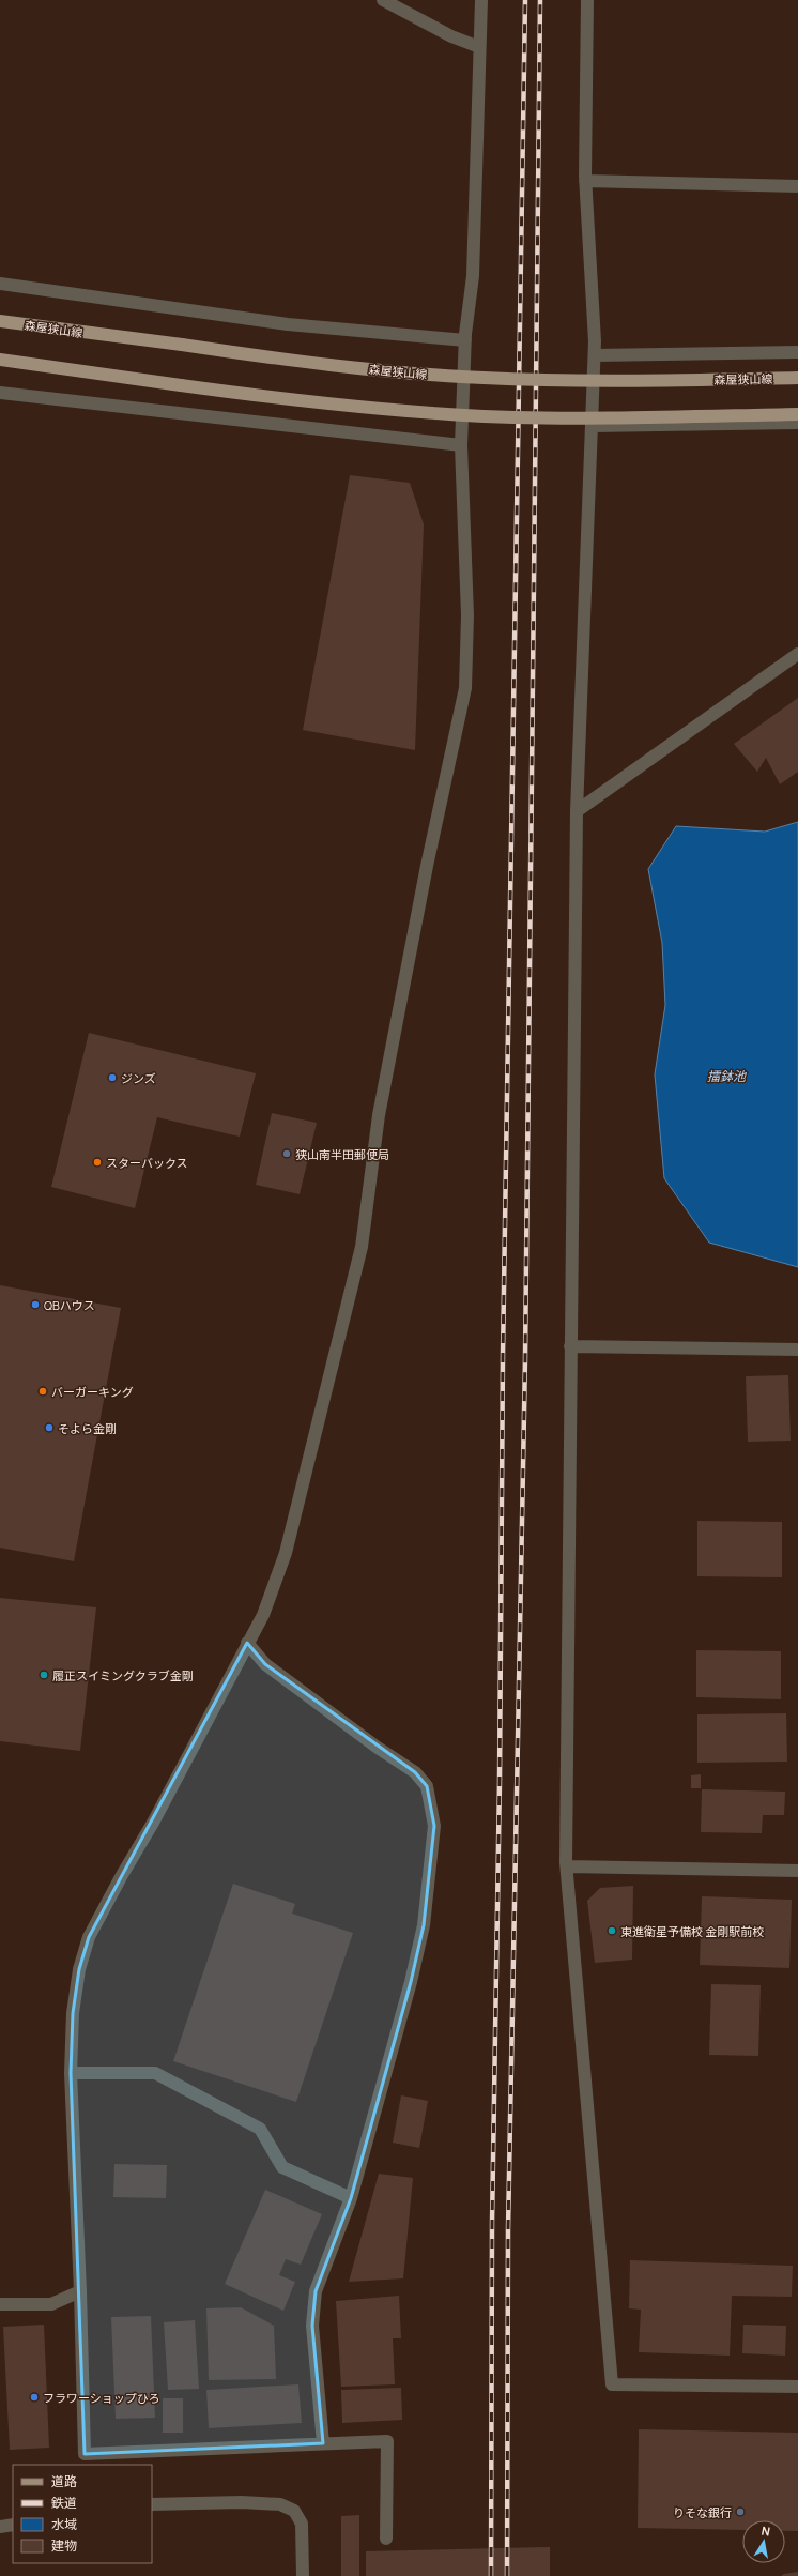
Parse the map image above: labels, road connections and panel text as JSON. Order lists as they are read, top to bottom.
{
  "streets": {
    "main road": ["森屋狭山線"]
  },
  "water": ["擂鉢池"],
  "places": [
    "ジンズ",
    "狭山南半田郵便局",
    "スターバックス",
    "QBハウス",
    "バーガーキング",
    "そよら金剛",
    "履正スイミングクラブ金剛",
    "東進衛星予備校 金剛駅前校",
    "フラワーショップひろ",
    "りそな銀行"
  ],
  "legend": [
    "道路",
    "鉄道",
    "水域",
    "建物"
  ],
  "north": "top"
}
